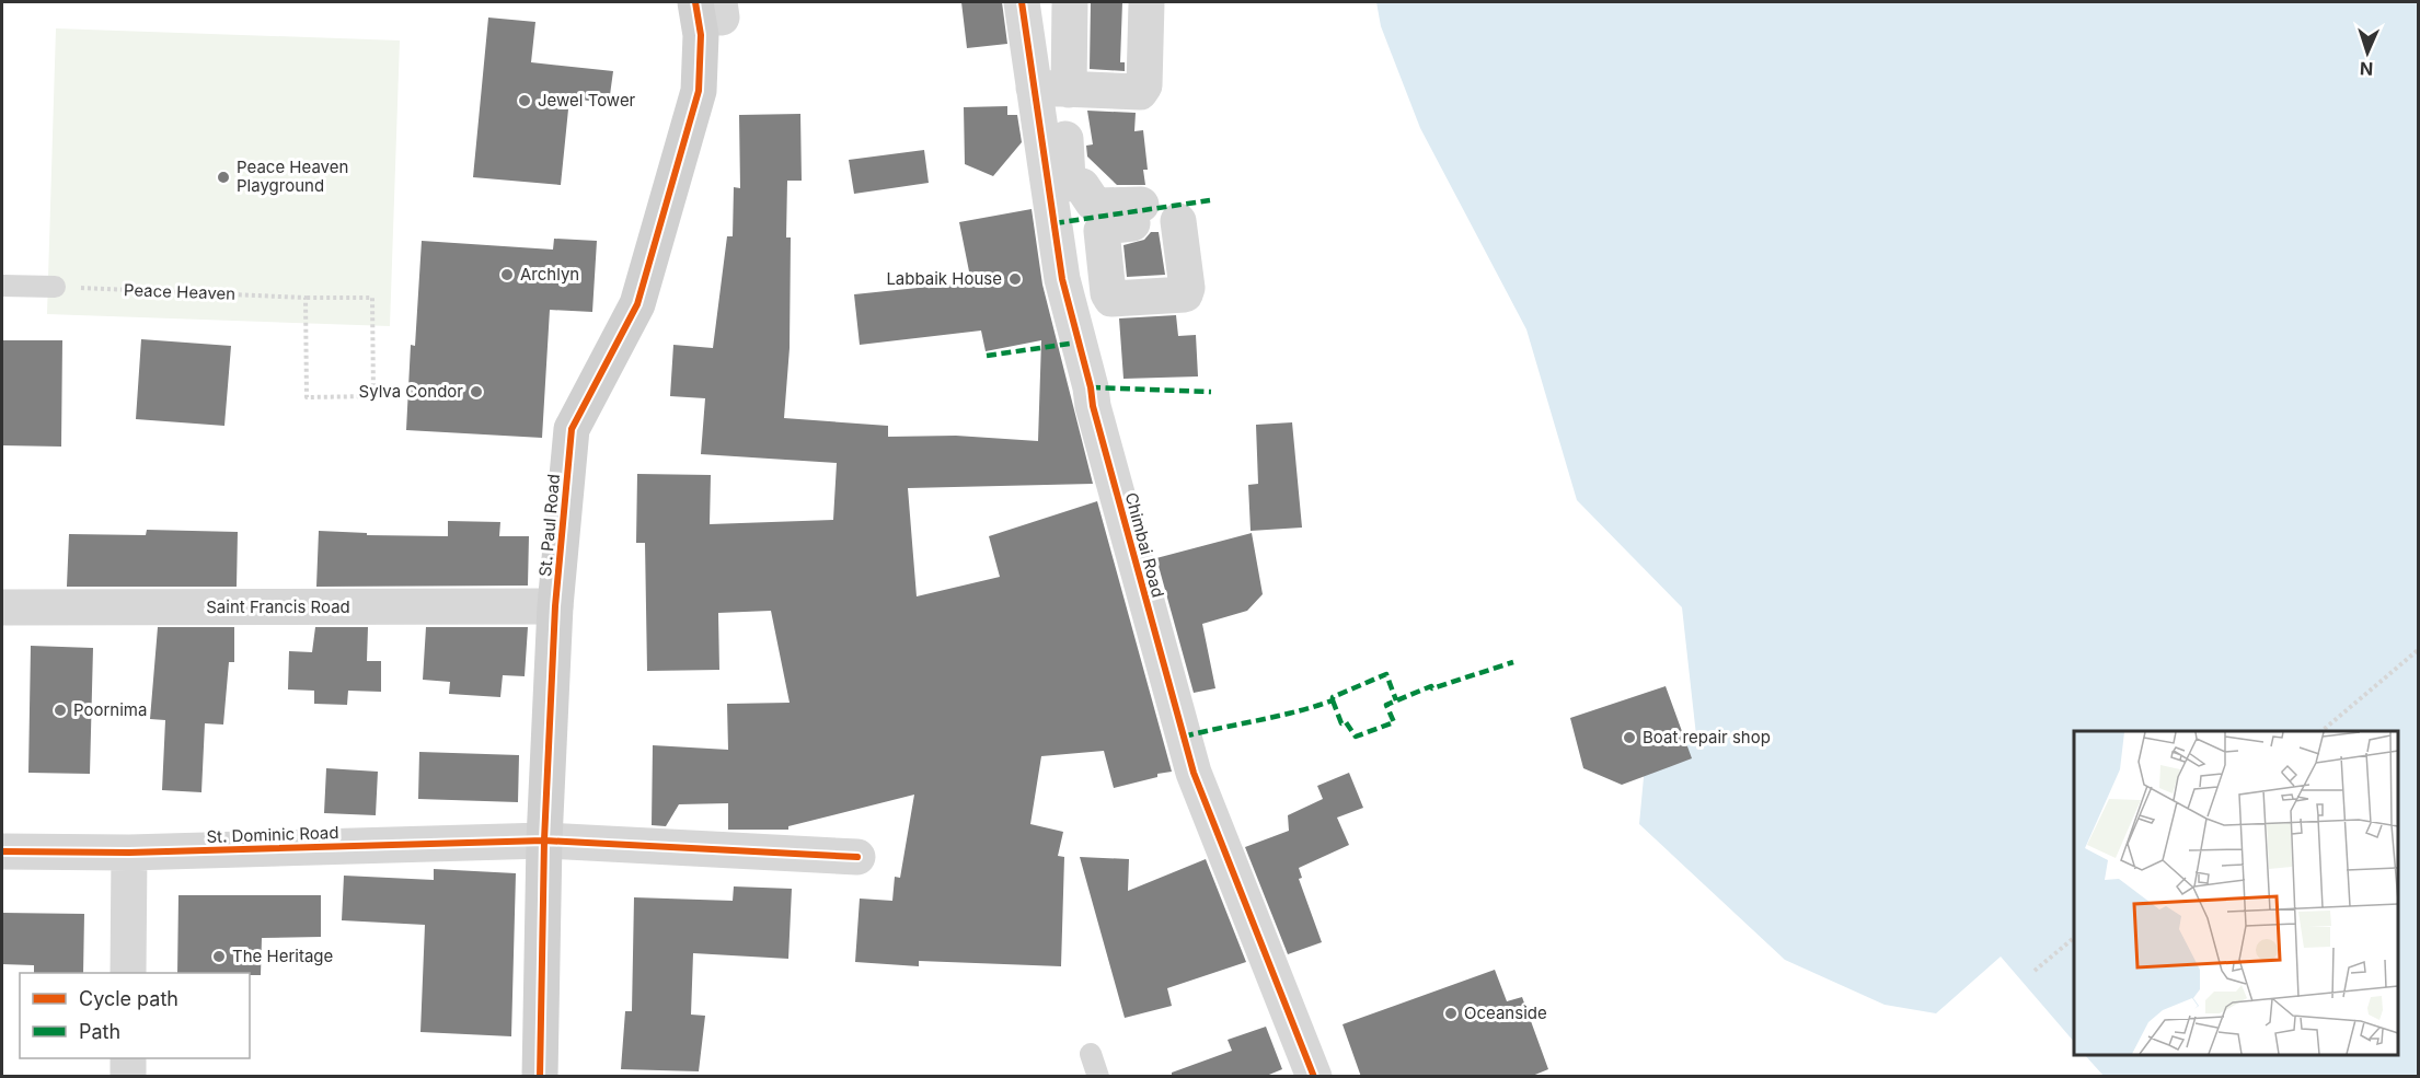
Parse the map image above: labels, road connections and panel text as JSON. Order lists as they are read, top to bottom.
{
  "streets": {
    "street": [
      "St. Paul Road",
      "Chimbai Road",
      "Saint Francis Road",
      "St. Dominic Road"
    ],
    "path": ["Peace Heaven"]
  },
  "crossings": [
    ["St. Paul Road", "Saint Francis Road"],
    ["St. Paul Road", "St. Dominic Road"]
  ],
  "places": [
    "Jewel Tower",
    "Peace Heaven Playground",
    "Archlyn",
    "Labbaik House",
    "Sylva Condor",
    "Poornima",
    "Boat repair shop",
    "The Heritage",
    "Oceanside"
  ],
  "legend": ["Cycle path", "Path"],
  "north": "bottom"
}
